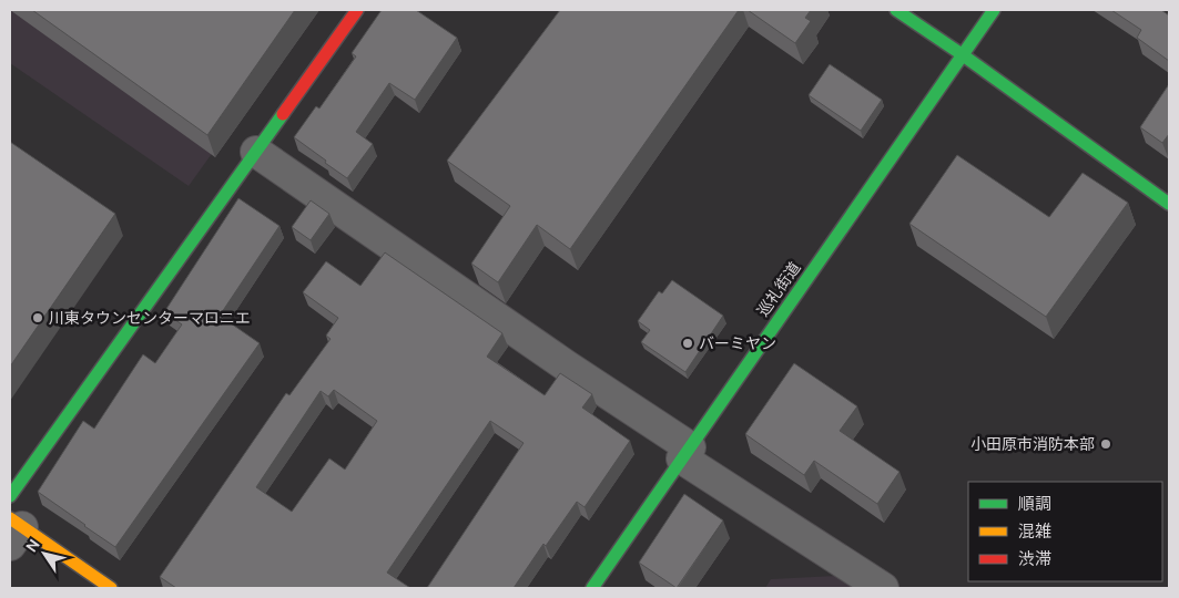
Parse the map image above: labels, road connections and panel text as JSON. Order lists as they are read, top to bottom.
{
  "streets": {
    "street": ["巡礼街道"]
  },
  "places": ["川東タウンセンターマロニエ", "バーミヤン", "小田原市消防本部"],
  "legend": ["順調", "混雑", "渋滞"],
  "north": "top left"
}
